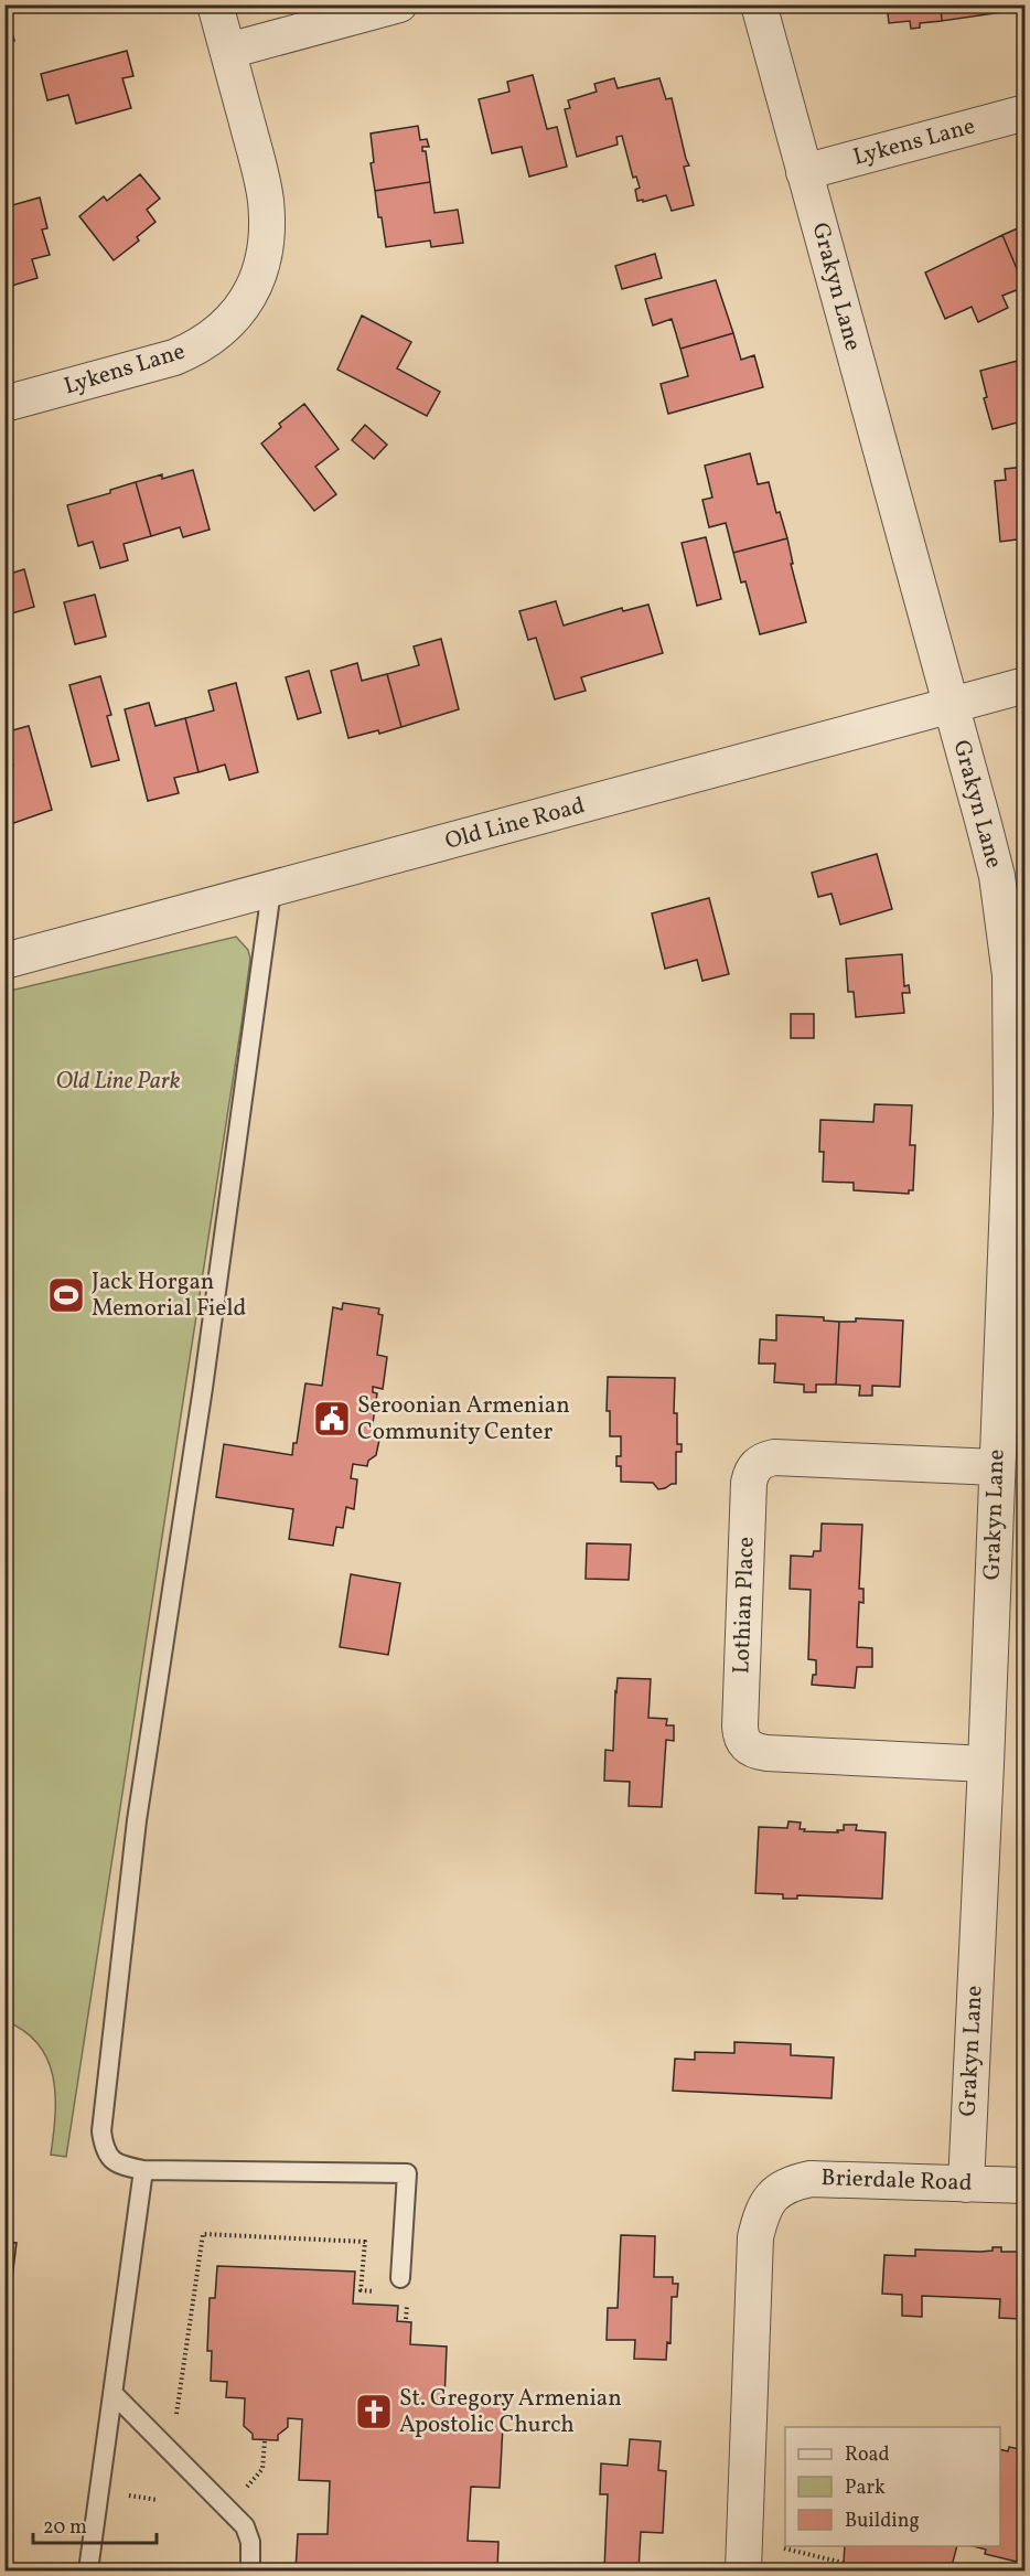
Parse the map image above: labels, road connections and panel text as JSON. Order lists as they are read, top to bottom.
{
  "streets": {
    "street": [
      "Lykens Lane",
      "Grakyn Lane",
      "Old Line Road",
      "Lothian Place",
      "Brierdale Road"
    ]
  },
  "crossings": [
    ["Lykens Lane", "Grakyn Lane"],
    ["Grakyn Lane", "Old Line Road"],
    ["Grakyn Lane", "Lothian Place"],
    ["Grakyn Lane", "Brierdale Road"]
  ],
  "parks": ["Old Line Park"],
  "places": {
    "sports": ["Jack Horgan Memorial Field"],
    "public building": ["Seroonian Armenian Community Center"],
    "church": ["St. Gregory Armenian Apostolic Church"]
  },
  "legend": ["Road", "Park", "Building"],
  "scale_bar": "20 m"
}
